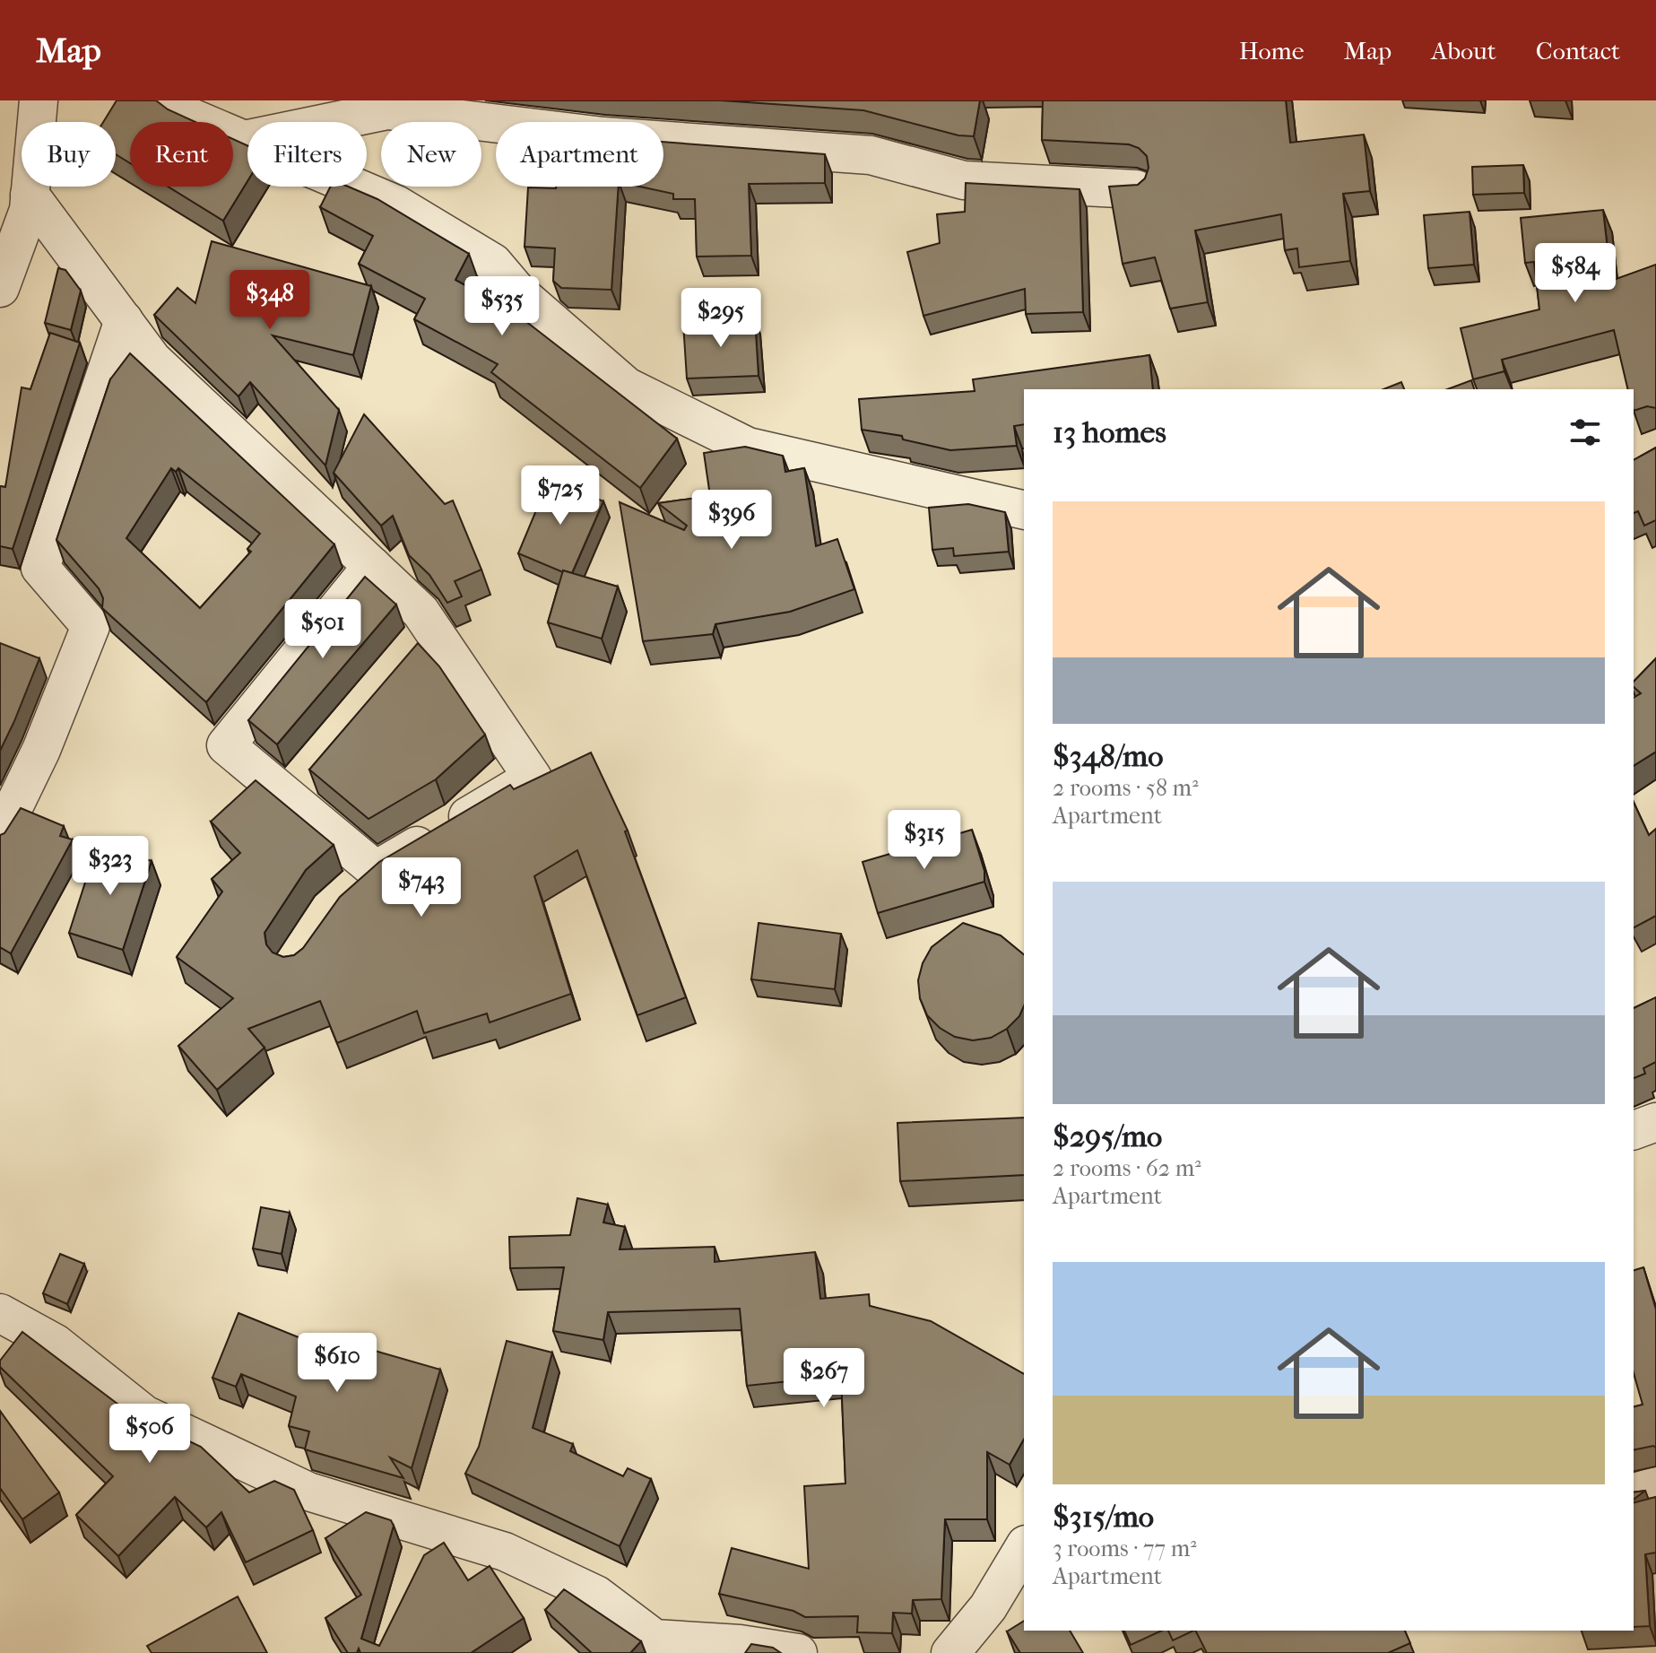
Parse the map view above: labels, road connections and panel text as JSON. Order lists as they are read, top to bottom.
{
  "page": {
    "header": "Map",
    "nav": [
      "Home",
      "Map",
      "About",
      "Contact"
    ],
    "chip": [
      "Buy",
      "Rent",
      "Filters",
      "New",
      "Apartment"
    ],
    "price": [
      "$584",
      "$348",
      "$535",
      "$295",
      "$725",
      "$396",
      "$501",
      "$315",
      "$323",
      "$743",
      "$610",
      "$267",
      "$506"
    ],
    "heading": "13 homes",
    "list": [
      {
        "name": "$348/mo",
        "note": "2 rooms · 58 m² · Apartment"
      },
      {
        "name": "$295/mo",
        "note": "2 rooms · 62 m² · Apartment"
      },
      {
        "name": "$315/mo",
        "note": "3 rooms · 77 m² · Apartment"
      }
    ]
  }
}
